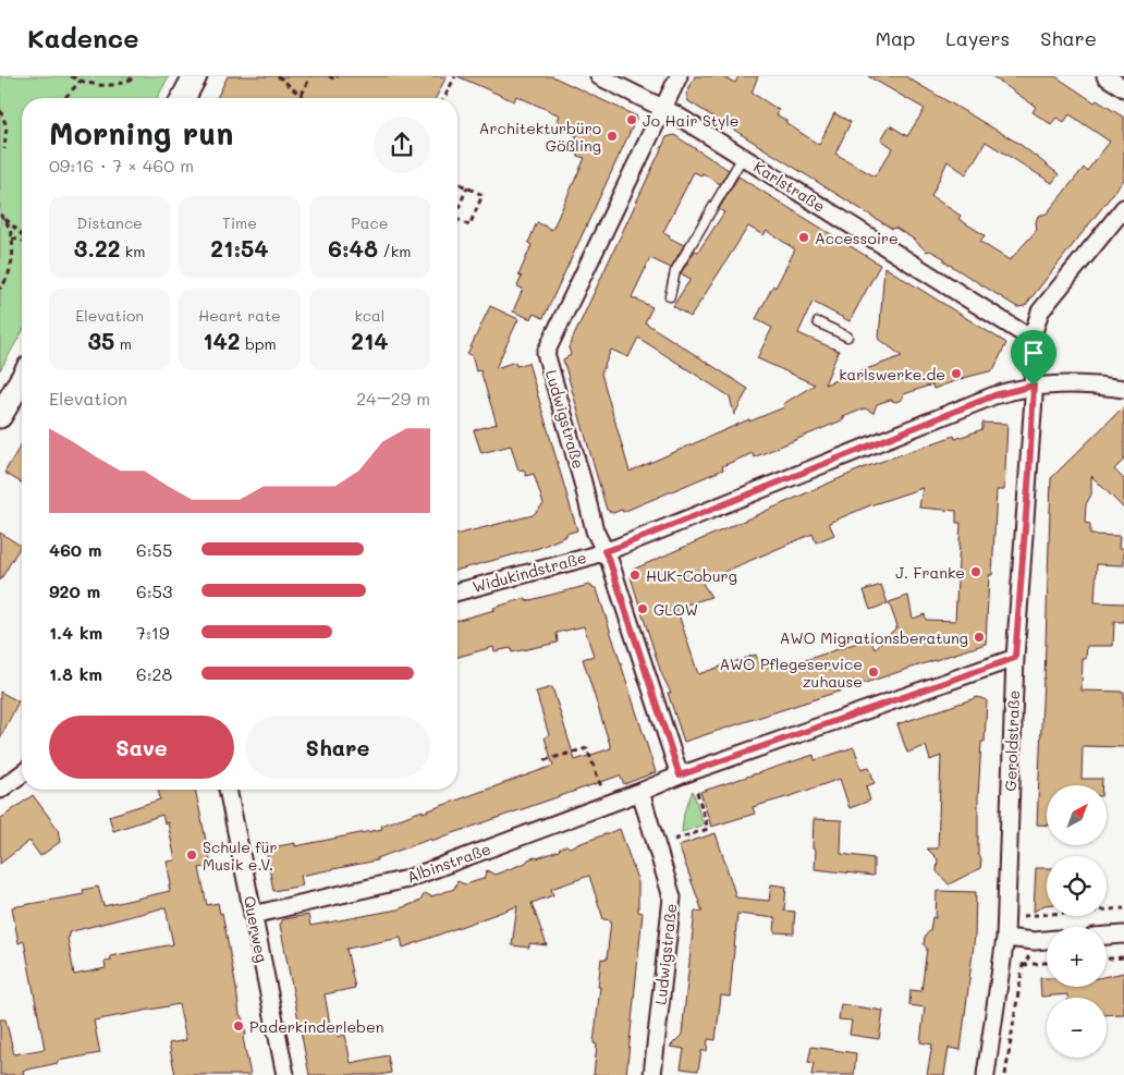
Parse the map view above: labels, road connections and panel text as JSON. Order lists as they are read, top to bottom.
{
  "streets": {
    "street": [
      "Karlstraße",
      "Ludwigstraße",
      "Widukindstraße",
      "Geroldstraße",
      "Albinstraße",
      "Querweg"
    ]
  },
  "crossings": [
    ["Karlstraße", "Ludwigstraße"],
    ["Karlstraße", "Geroldstraße"],
    ["Ludwigstraße", "Widukindstraße"],
    ["Ludwigstraße", "Albinstraße"],
    ["Widukindstraße", "Geroldstraße"],
    ["Albinstraße", "Querweg"]
  ],
  "places": [
    "Jo Hair Style",
    "Architekturbüro Gößling",
    "Accessoire",
    "karlswerke.de",
    "J. Franke",
    "HUK-Coburg",
    "GLOW",
    "AWO Migrationsberatung",
    "AWO Pflegeservice zuhause",
    "Schule für Musik e.V.",
    "Paderkinderleben"
  ],
  "north": "top right",
  "page": {
    "header": "Kadence",
    "nav": ["Map", "Layers", "Share"],
    "heading": ["Morning run", "09:16 · 7 × 460 m"],
    "stats": [
      ["Distance", "3.22 km"],
      ["Time", "21:54"],
      ["Pace", "6:48 /km"],
      ["Elevation", "35 m"],
      ["Heart rate", "142 bpm"],
      ["kcal", "214"]
    ],
    "chart": ["Elevation", "24–29 m"],
    "list": [
      {
        "name": "460 m",
        "note": "6:55"
      },
      {
        "name": "920 m",
        "note": "6:53"
      },
      {
        "name": "1.4 km",
        "note": "7:19"
      },
      {
        "name": "1.8 km",
        "note": "6:28"
      }
    ],
    "buttons": ["Save", "Share"],
    "map_buttons": ["+", "−"]
  }
}
